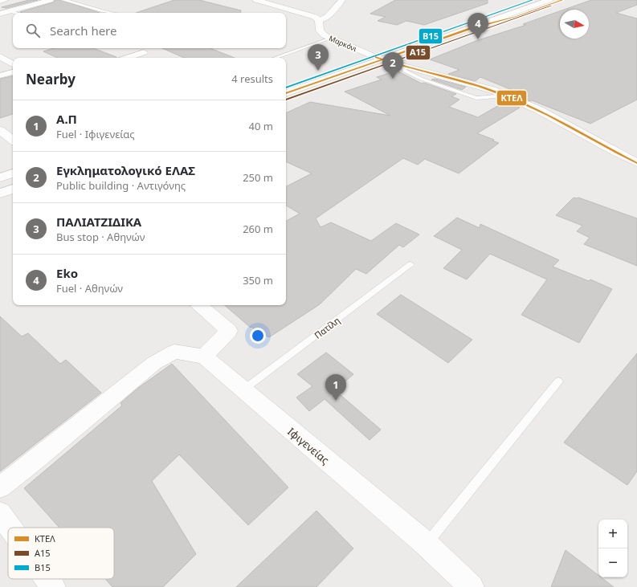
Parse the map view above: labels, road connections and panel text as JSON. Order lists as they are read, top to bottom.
{
  "streets": {
    "main road": ["Μαρκόνι"],
    "street": ["Ιφιγενείας"],
    "lane": ["Πατίλη"]
  },
  "crossings": [
    ["Πατίλη", "Ιφιγενείας"]
  ],
  "lines": ["transit line ΚΤΕΛ", "transit line Β15", "transit line Α15"],
  "legend": ["ΚΤΕΛ", "Α15", "Β15"],
  "north": "right",
  "page": {
    "pins": [
      "4",
      "3",
      "2",
      "1"
    ],
    "search": "Search here",
    "heading": ["Nearby", "4 results"],
    "list": [
      {
        "mark": "1",
        "name": "Α.Π",
        "note": "Fuel · Ιφιγενείας",
        "value": "40 m"
      },
      {
        "mark": "2",
        "name": "Εγκληματολογικό ΕΛΑΣ",
        "note": "Public building · Αντιγόνης",
        "value": "250 m"
      },
      {
        "mark": "3",
        "name": "ΠΑΛΙΑΤΖΙΔΙΚΑ",
        "note": "Bus stop · Αθηνών",
        "value": "260 m"
      },
      {
        "mark": "4",
        "name": "Eko",
        "note": "Fuel · Αθηνών",
        "value": "350 m"
      }
    ],
    "map_buttons": ["+", "−"]
  }
}
